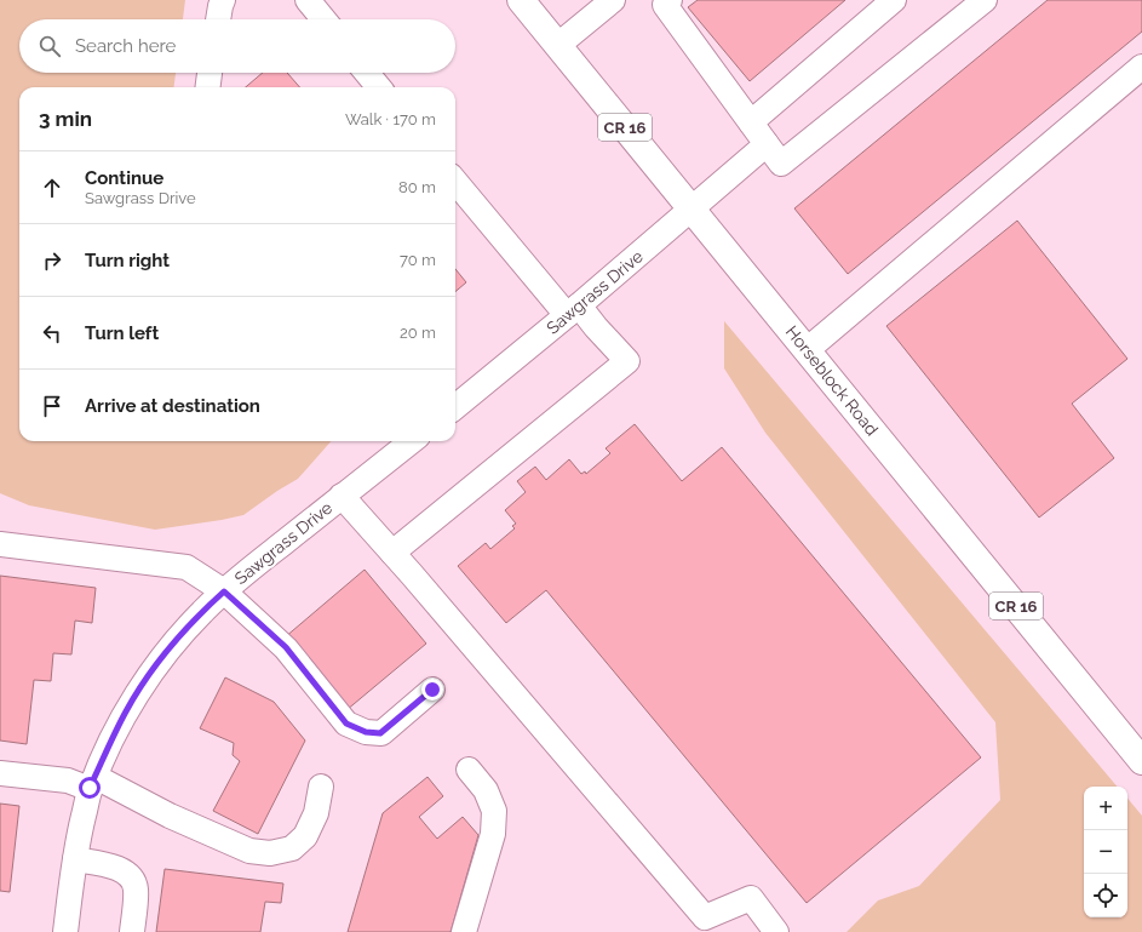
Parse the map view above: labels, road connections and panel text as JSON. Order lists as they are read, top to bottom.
{
  "streets": {
    "main road": ["CR 16", "Horseblock Road"],
    "street": ["Sawgrass Drive"]
  },
  "crossings": [
    ["Sawgrass Drive", "Horseblock Road"]
  ],
  "page": {
    "search": "Search here",
    "heading": ["3 min", "Walk · 170 m"],
    "list": [
      ["Continue", "Sawgrass Drive", "80 m"],
      ["Turn right", "70 m"],
      ["Turn left", "20 m"],
      "Arrive at destination"
    ],
    "map_buttons": ["+", "−"]
  }
}
